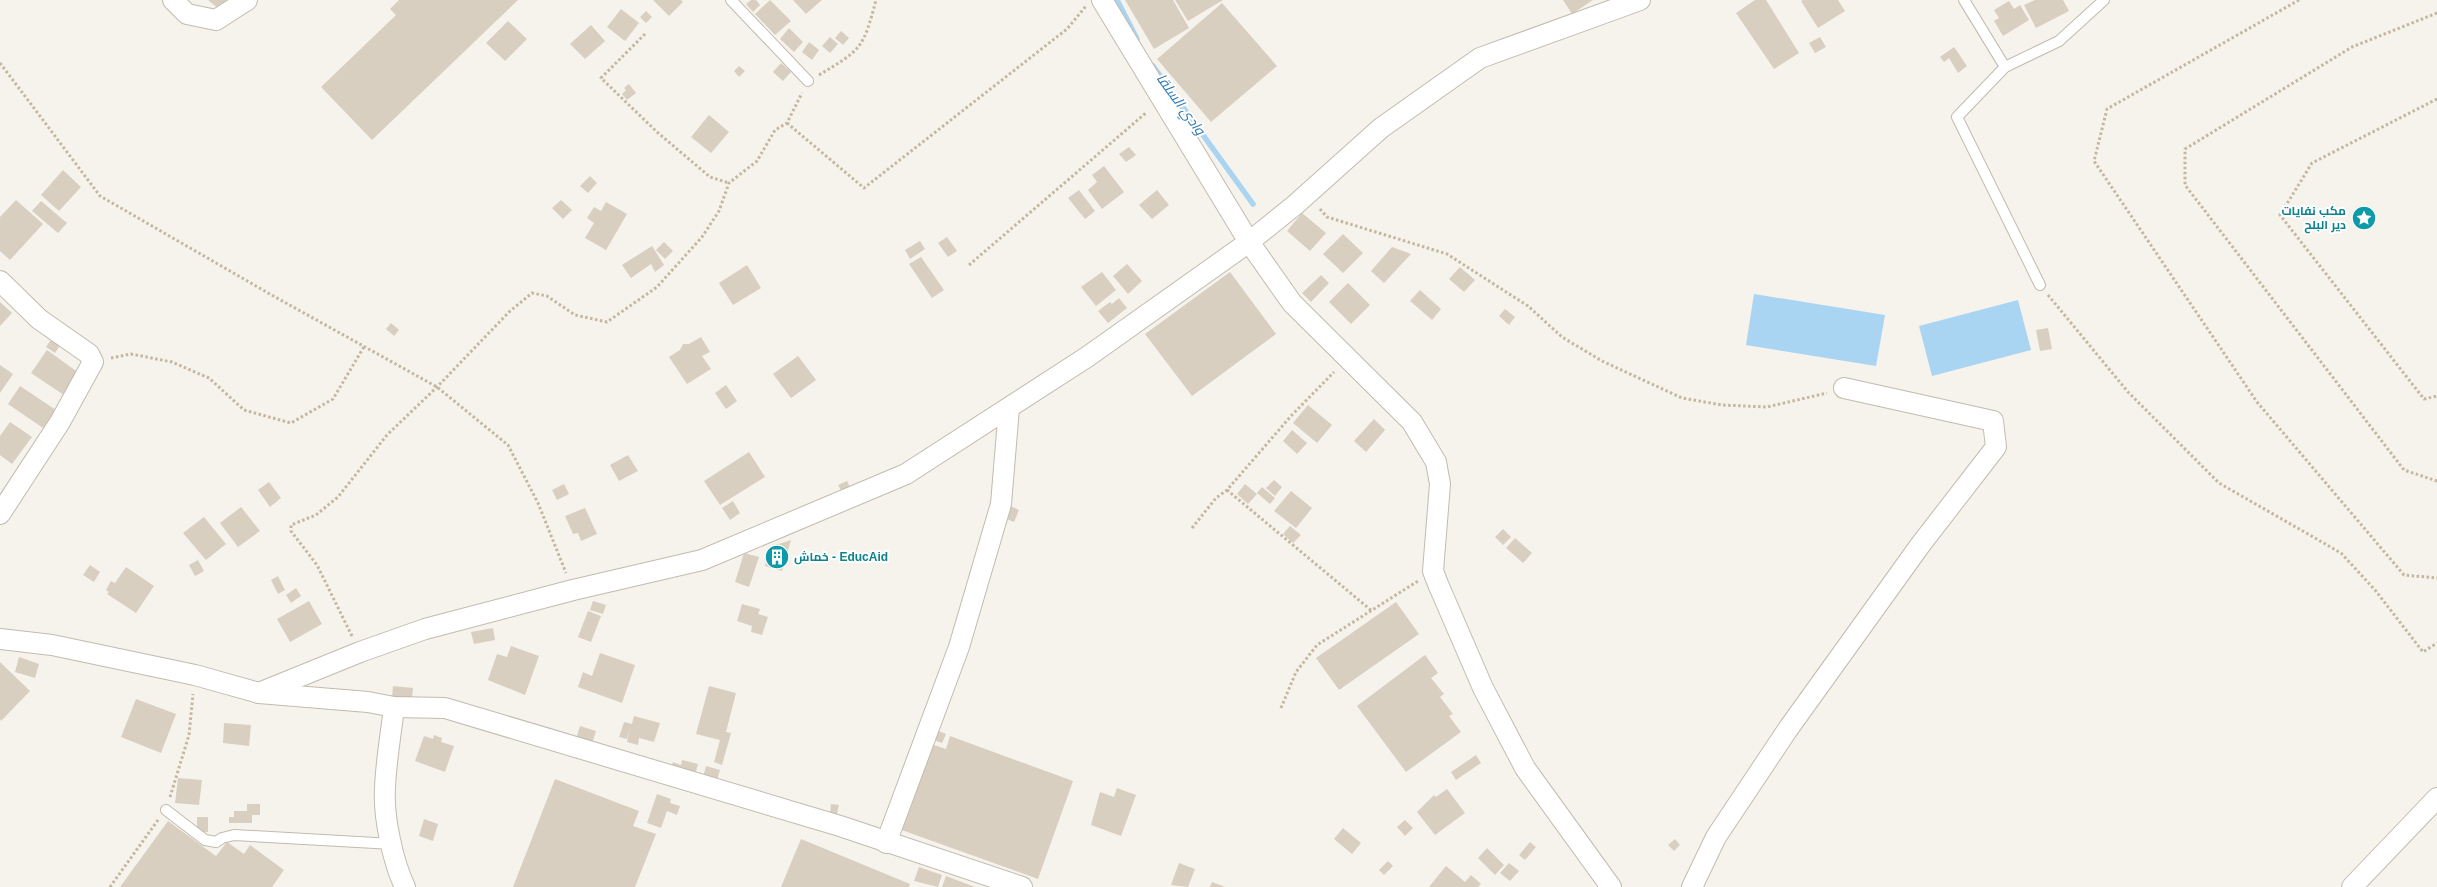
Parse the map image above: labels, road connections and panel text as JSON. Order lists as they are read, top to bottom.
{
  "water": ["وادي السلقا"],
  "places": {
    "place": ["مكب نفايات دير البلح"],
    "building": ["خماش - EducAid"]
  }
}
